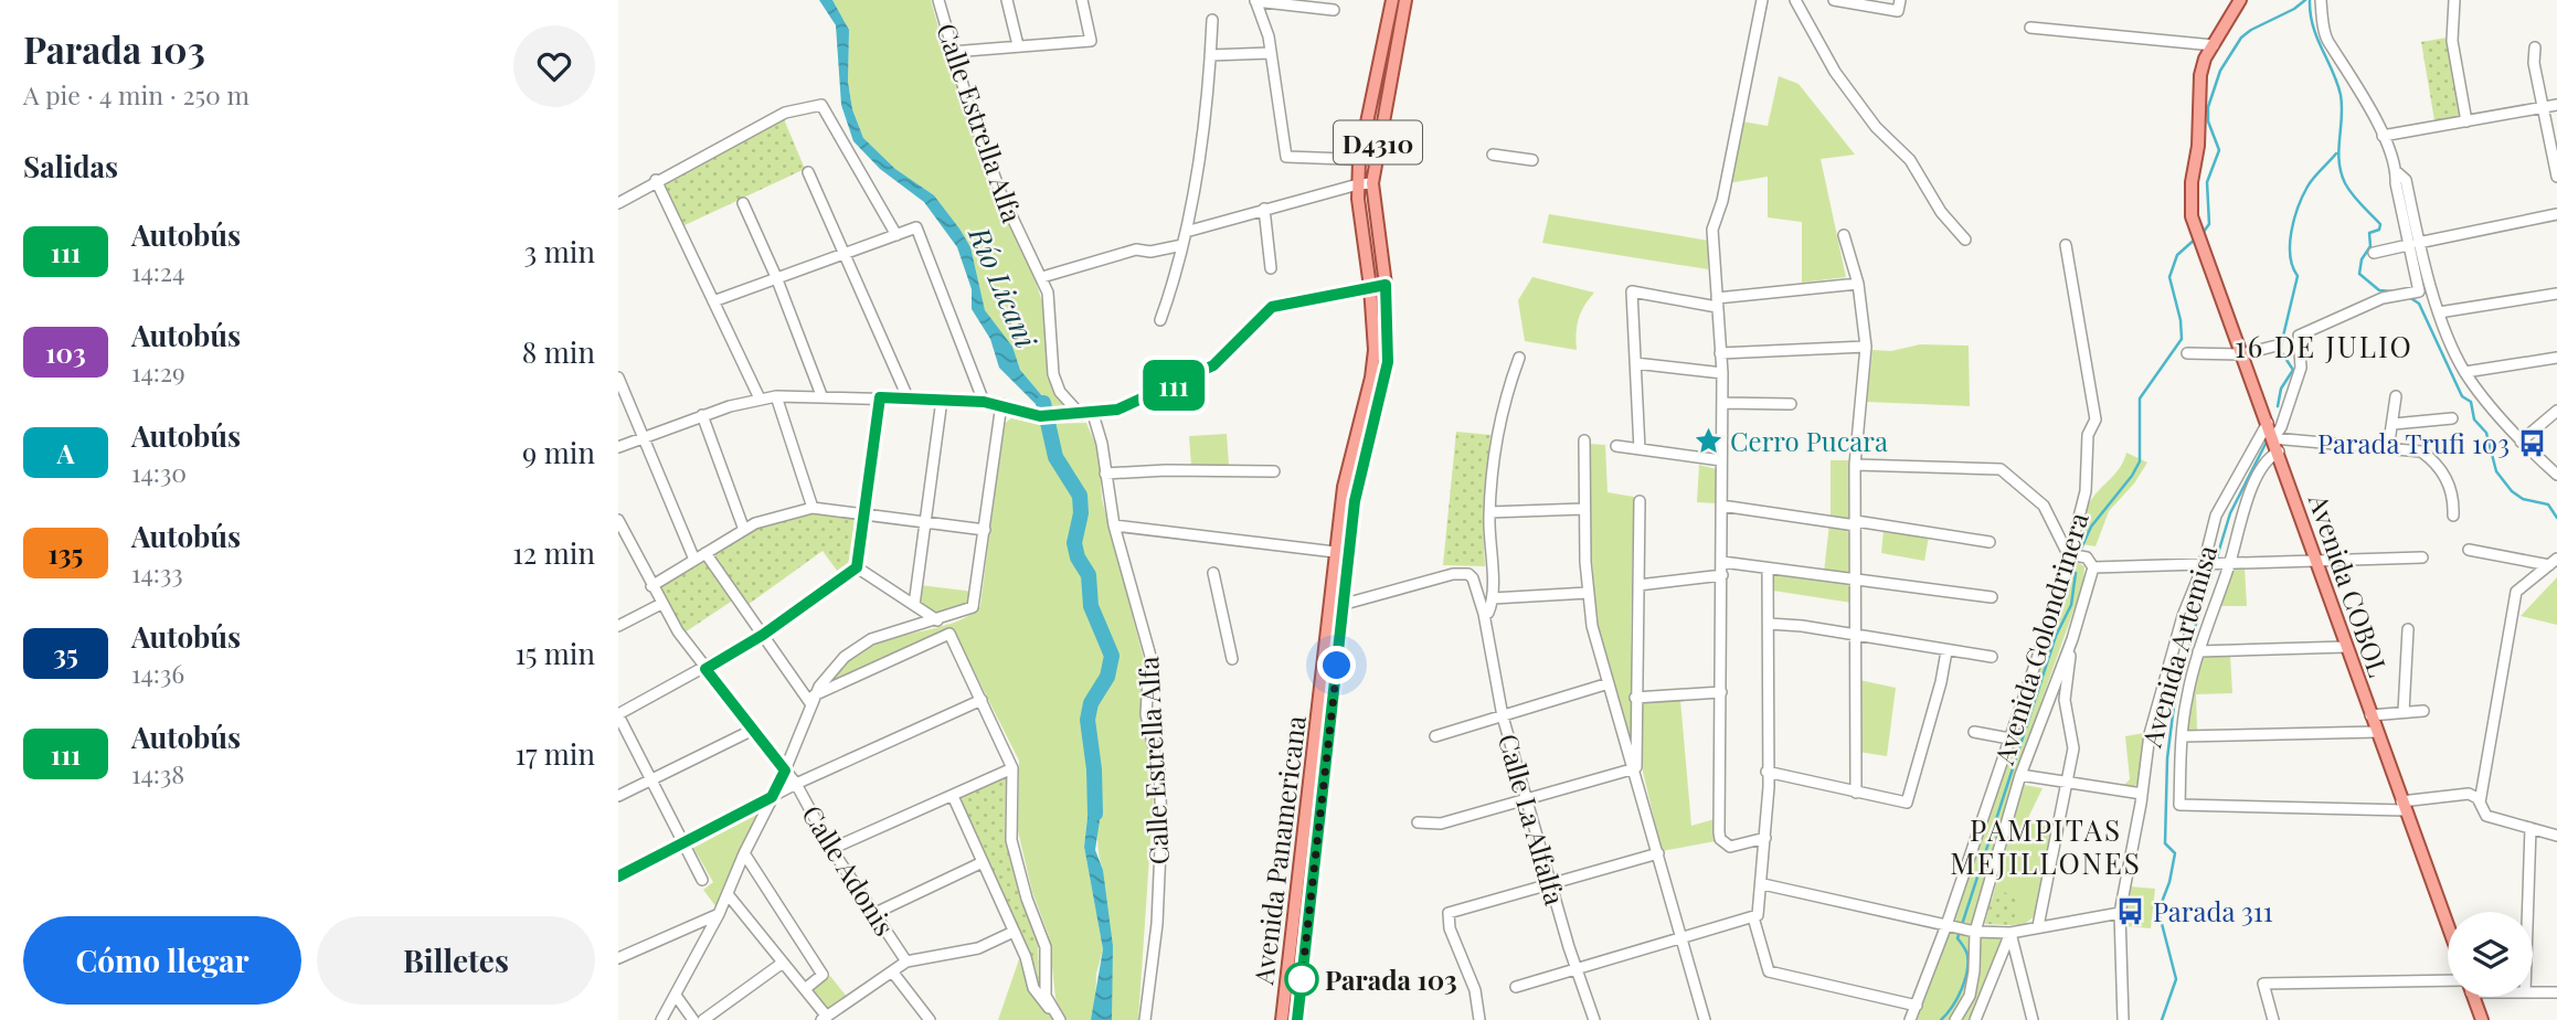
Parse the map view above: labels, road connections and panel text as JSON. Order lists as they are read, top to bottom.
{
  "streets": {
    "main road": ["D4310", "Avenida COBOL", "Avenida Panamericana"],
    "street": [
      "Calle Estrella Alfa",
      "Avenida Golondrinera",
      "Avenida Artemisa",
      "Calle La Alfalfa",
      "Calle Adonis"
    ]
  },
  "crossings": [
    ["Avenida COBOL", "Avenida Artemisa"],
    ["Calle La Alfalfa", "Avenida Panamericana"]
  ],
  "districts": ["16 DE JULIO", "PAMPITAS MEJILLONES"],
  "water": ["Río Licani"],
  "places": {
    "place": ["Cerro Pucara"],
    "bus stop": ["Parada Trufi 103", "Parada 311"],
    "other": ["Parada 103"]
  },
  "lines": ["bus line 111"],
  "page": {
    "heading": [
      ["Parada 103", "A pie · 4 min · 250 m"],
      "Salidas"
    ],
    "on_map": "111",
    "list": [
      {
        "mark": "111",
        "name": "Autobús",
        "note": "14:24",
        "value": "3 min"
      },
      {
        "mark": "103",
        "name": "Autobús",
        "note": "14:29",
        "value": "8 min"
      },
      {
        "mark": "A",
        "name": "Autobús",
        "note": "14:30",
        "value": "9 min"
      },
      {
        "mark": "135",
        "name": "Autobús",
        "note": "14:33",
        "value": "12 min"
      },
      {
        "mark": "35",
        "name": "Autobús",
        "note": "14:36",
        "value": "15 min"
      },
      {
        "mark": "111",
        "name": "Autobús",
        "note": "14:38",
        "value": "17 min"
      }
    ],
    "buttons": ["Cómo llegar", "Billetes"]
  }
}
